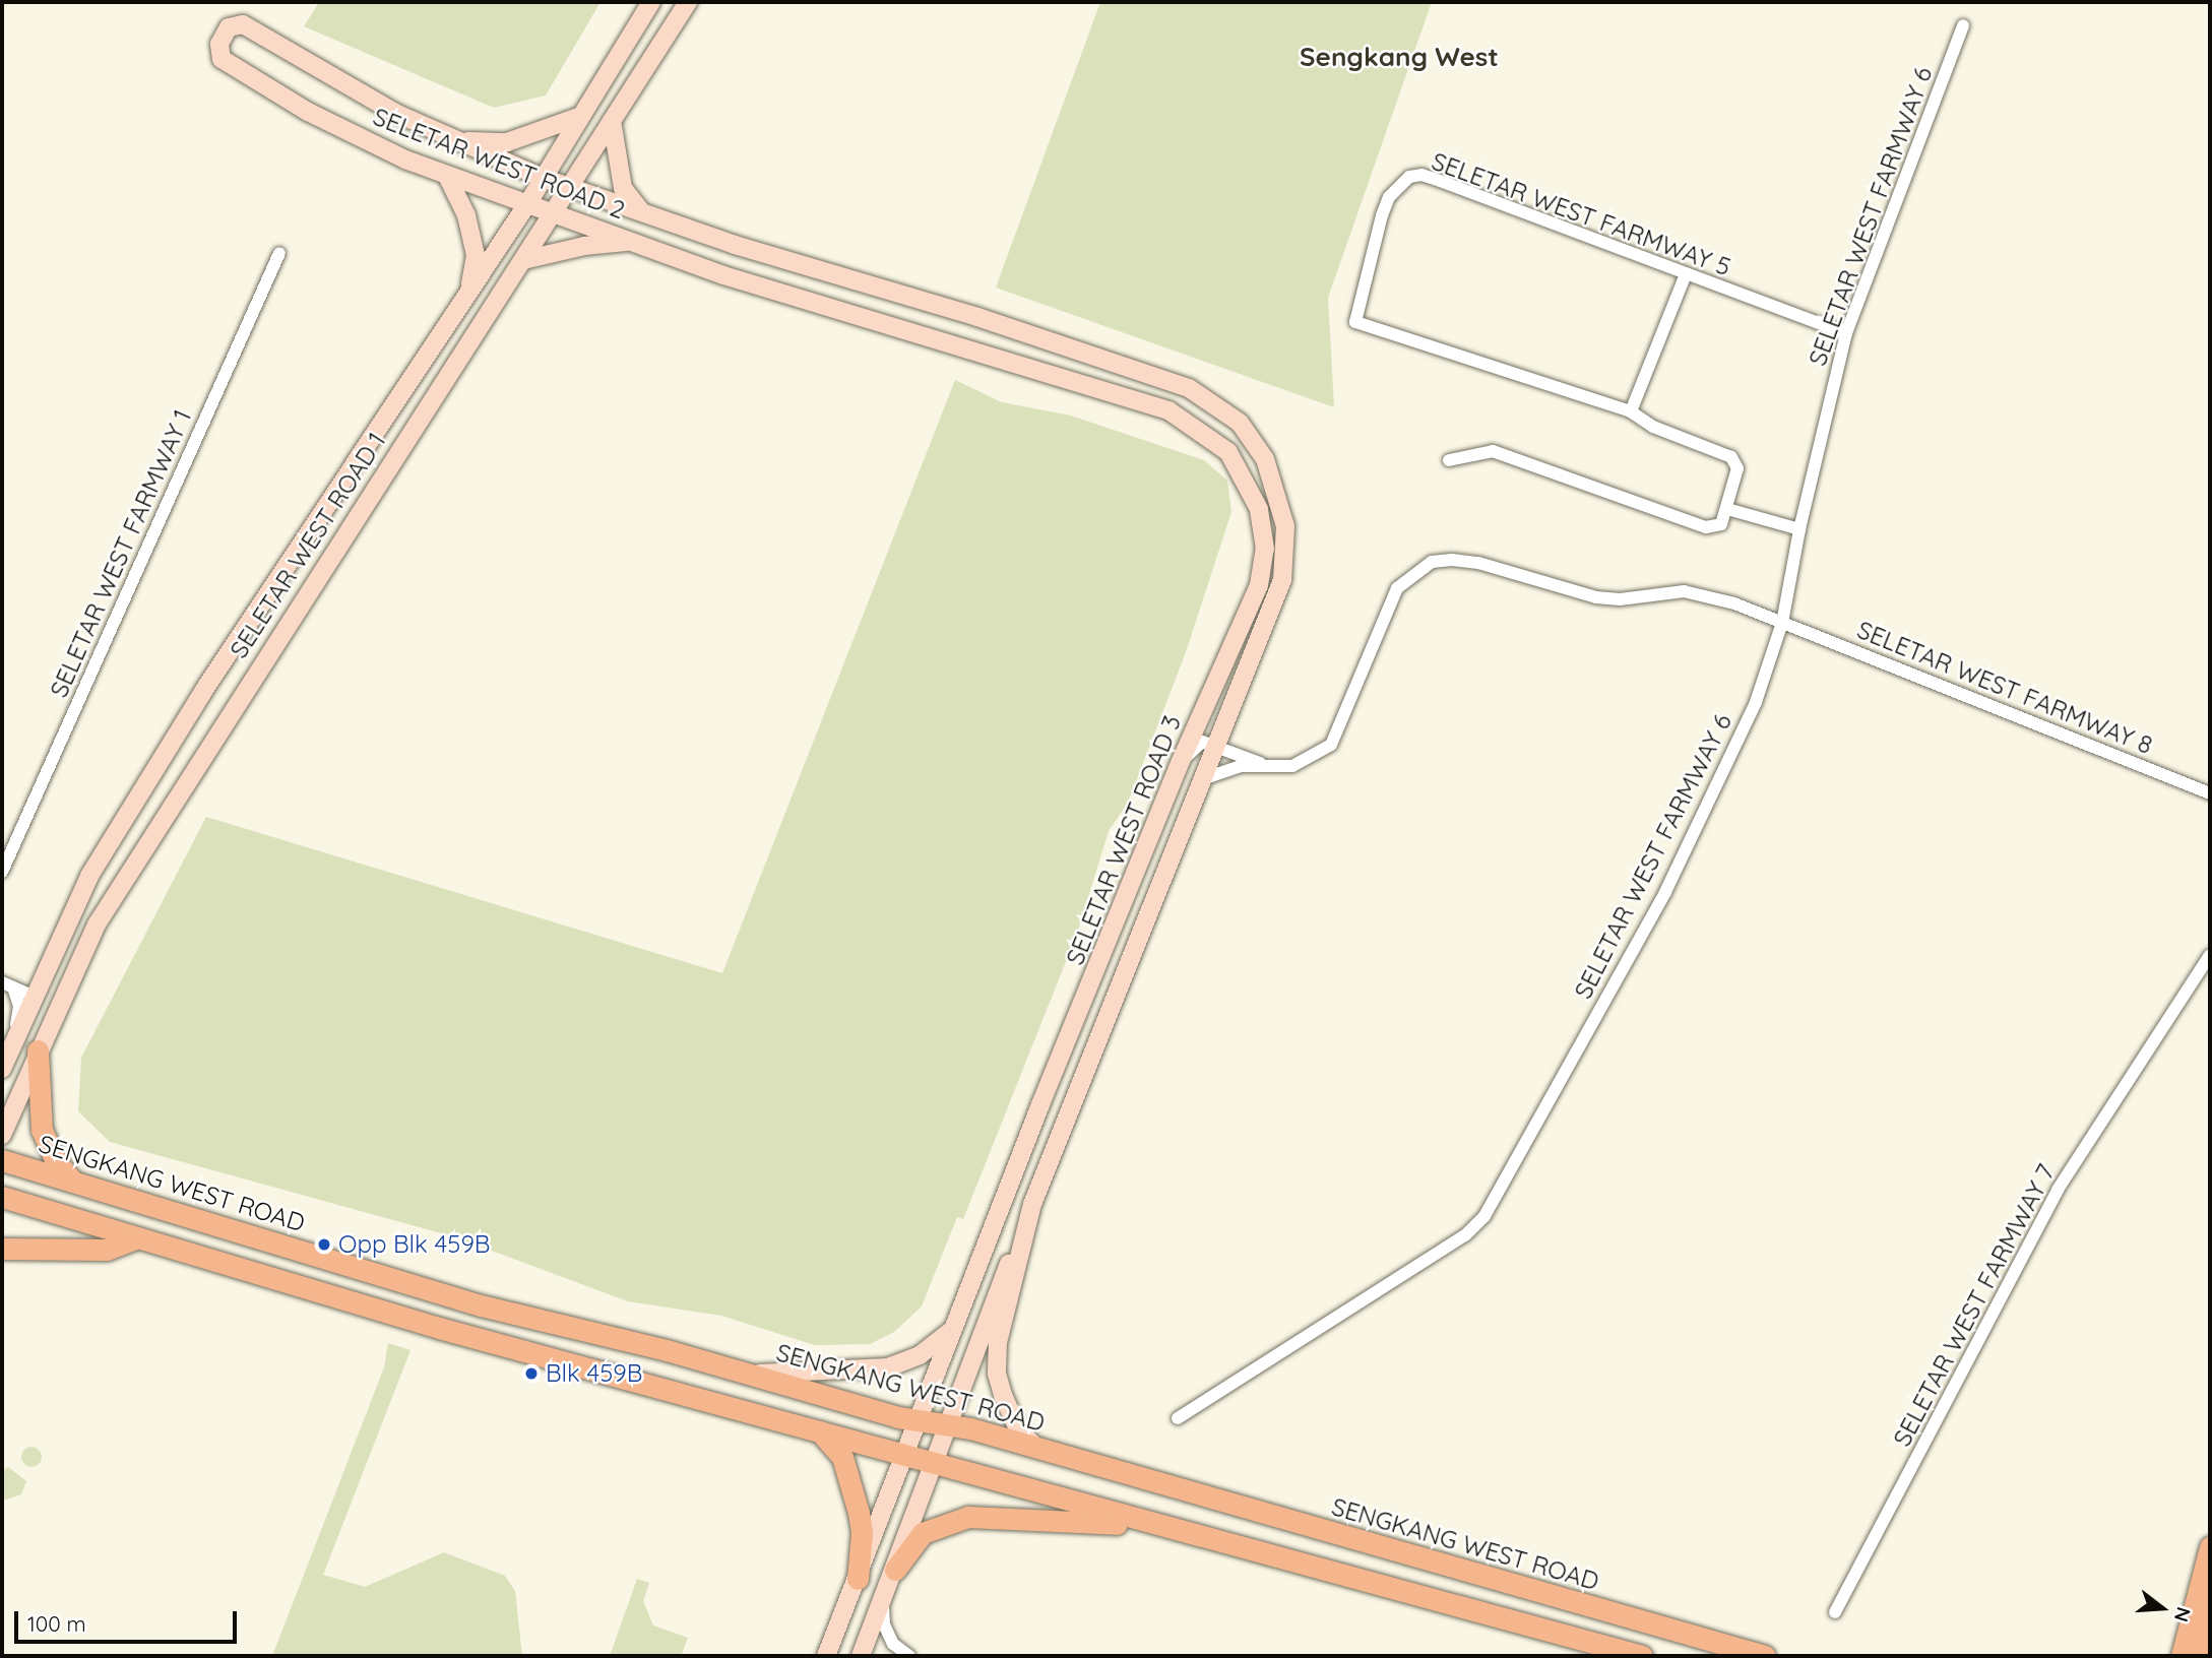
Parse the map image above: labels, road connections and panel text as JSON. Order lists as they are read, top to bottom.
{
  "streets": {
    "main road": [
      "SELETAR WEST ROAD 2",
      "SELETAR WEST ROAD 1",
      "SELETAR WEST ROAD 3",
      "SENGKANG WEST ROAD"
    ],
    "street": [
      "SELETAR WEST FARMWAY 5",
      "SELETAR WEST FARMWAY 6",
      "SELETAR WEST FARMWAY 1",
      "SELETAR WEST FARMWAY 8",
      "SELETAR WEST FARMWAY 7"
    ]
  },
  "crossings": [
    ["SELETAR WEST ROAD 2", "SELETAR WEST ROAD 1"],
    ["SELETAR WEST ROAD 2", "SELETAR WEST ROAD 3"],
    ["SELETAR WEST FARMWAY 5", "SELETAR WEST FARMWAY 6"],
    ["SELETAR WEST FARMWAY 6", "SELETAR WEST FARMWAY 8"],
    ["SELETAR WEST FARMWAY 8", "SELETAR WEST ROAD 3"],
    ["SELETAR WEST ROAD 3", "SENGKANG WEST ROAD"]
  ],
  "districts": ["Sengkang West"],
  "places": ["Opp Blk 459B", "Blk 459B"],
  "scale_bar": "100 m",
  "north": "right"
}
